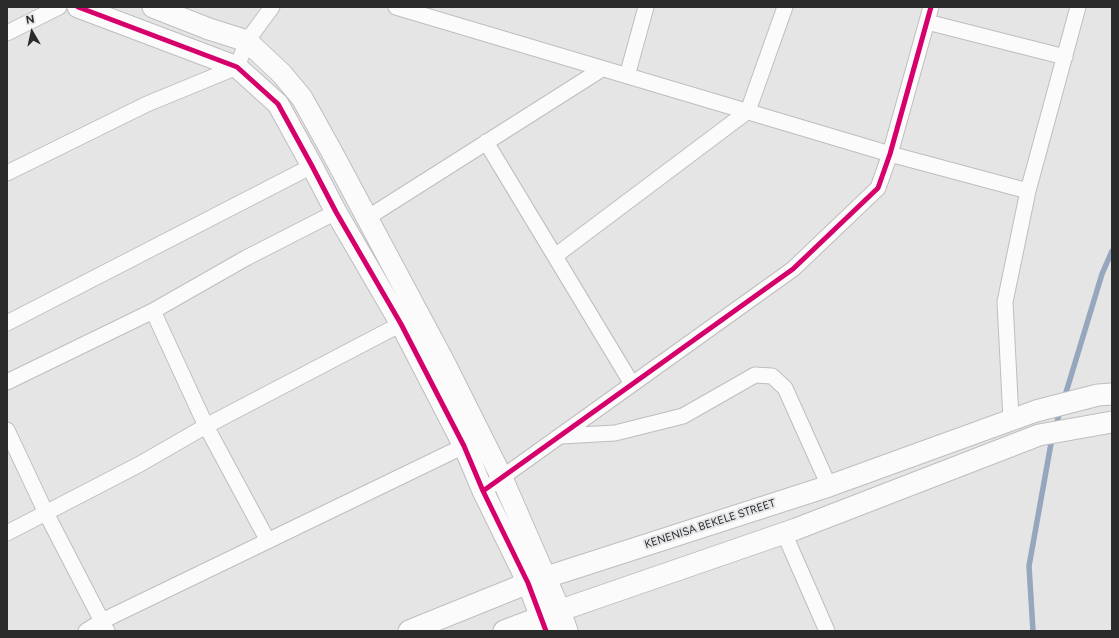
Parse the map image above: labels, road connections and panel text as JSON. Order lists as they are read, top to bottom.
{
  "streets": {
    "street": ["KENENISA BEKELE STREET"]
  },
  "north": "top"
}
